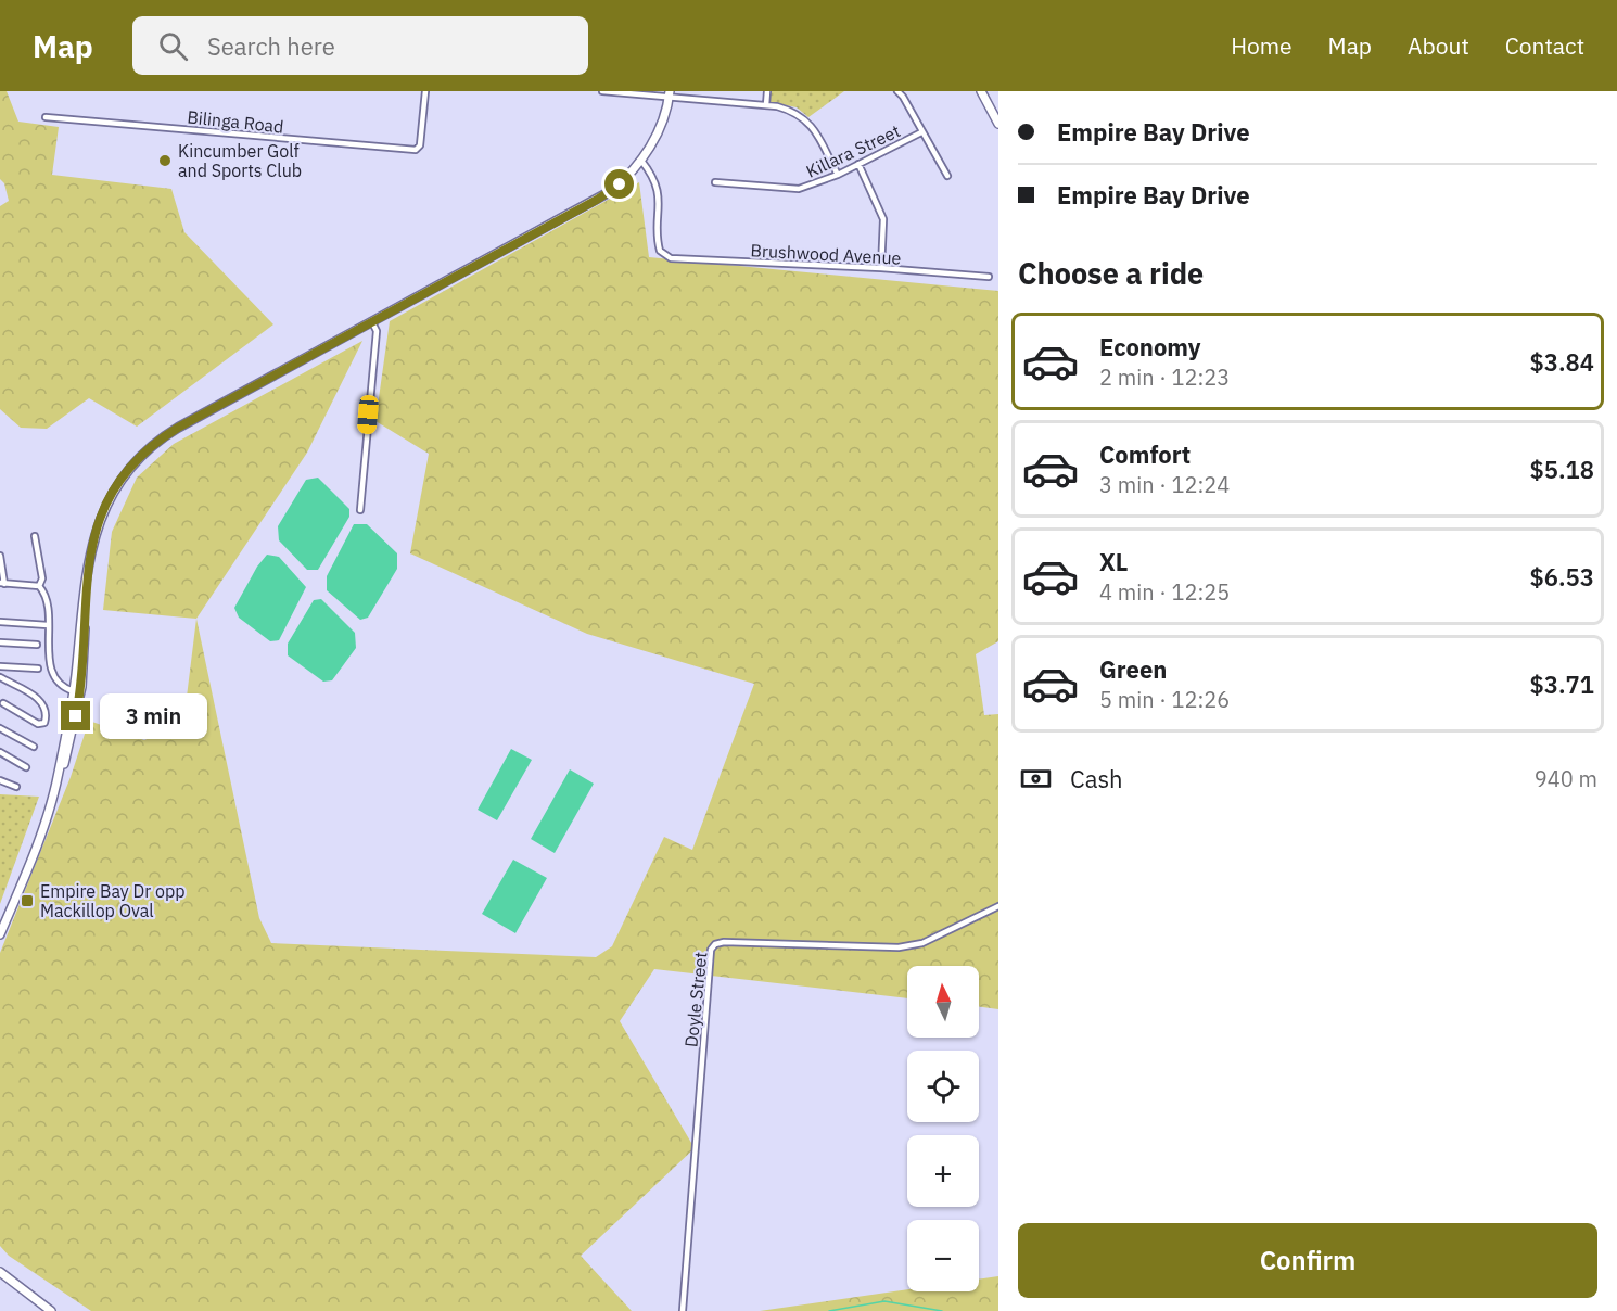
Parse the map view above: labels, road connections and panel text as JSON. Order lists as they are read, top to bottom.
{
  "streets": {
    "street": [
      "Bilinga Road",
      "Killara Street",
      "Brushwood Avenue",
      "Doyle Street"
    ]
  },
  "places": {
    "other": ["Kincumber Golf and Sports Club"],
    "transit": ["Empire Bay Dr opp Mackillop Oval"]
  },
  "north": "top",
  "page": {
    "header": "Map",
    "search": "Search here",
    "nav": [
      "Home",
      "Map",
      "About",
      "Contact"
    ],
    "banner": ["Empire Bay Drive", "Empire Bay Drive"],
    "heading": "Choose a ride",
    "list": [
      {
        "name": "Economy",
        "note": "2 min · 12:23",
        "value": "$3.84"
      },
      {
        "name": "Comfort",
        "note": "3 min · 12:24",
        "value": "$5.18"
      },
      {
        "name": "XL",
        "note": "4 min · 12:25",
        "value": "$6.53"
      },
      {
        "name": "Green",
        "note": "5 min · 12:26",
        "value": "$3.71"
      }
    ],
    "bubble": "3 min",
    "pay": ["Cash", "940 m"],
    "map_buttons": ["+", "−"],
    "buttons": "Confirm"
  }
}
